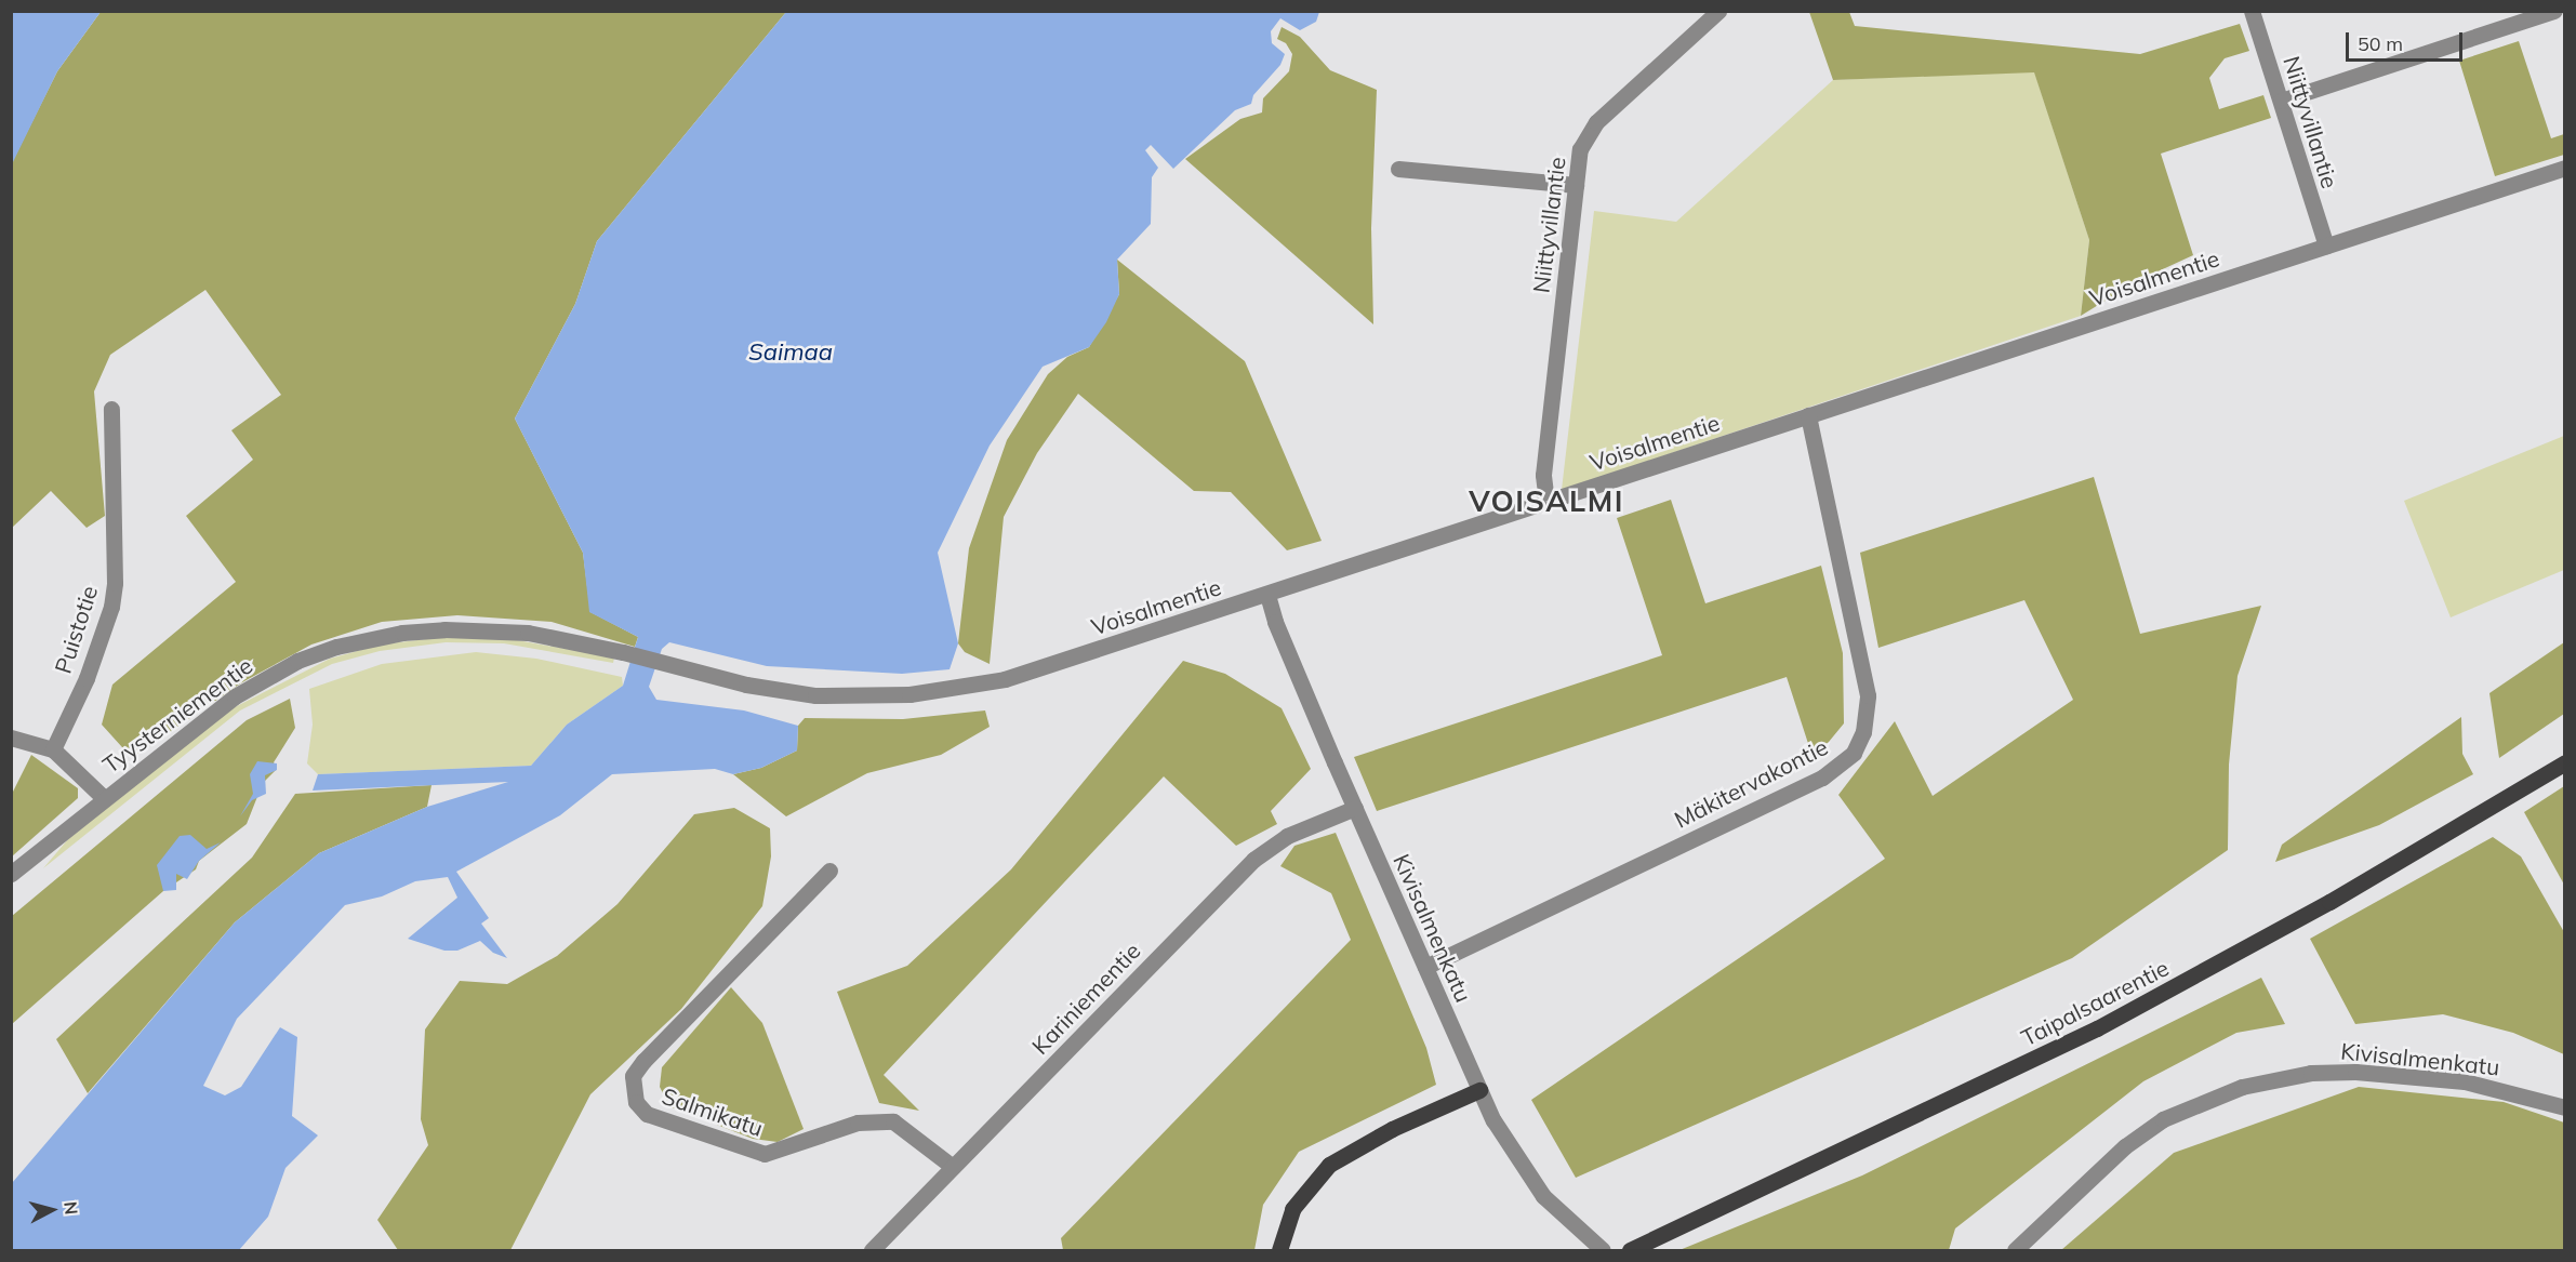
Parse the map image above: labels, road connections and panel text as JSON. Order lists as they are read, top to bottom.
{
  "streets": {
    "main road": ["Taipalsaarentie"],
    "street": [
      "Niittyvillantie",
      "Voisalmentie",
      "Puistotie",
      "Tyysterniementie",
      "Mäkitervakontie",
      "Kivisalmenkatu",
      "Kariniementie",
      "Salmikatu"
    ]
  },
  "crossings": [
    ["Niittyvillantie", "Voisalmentie"],
    ["Voisalmentie", "Tyysterniementie"],
    ["Voisalmentie", "Mäkitervakontie"],
    ["Voisalmentie", "Kivisalmenkatu"],
    ["Mäkitervakontie", "Kivisalmenkatu"],
    ["Kivisalmenkatu", "Kariniementie"],
    ["Kariniementie", "Salmikatu"]
  ],
  "districts": ["VOISALMI"],
  "water": ["Saimaa"],
  "scale_bar": "50 m",
  "north": "right"
}
